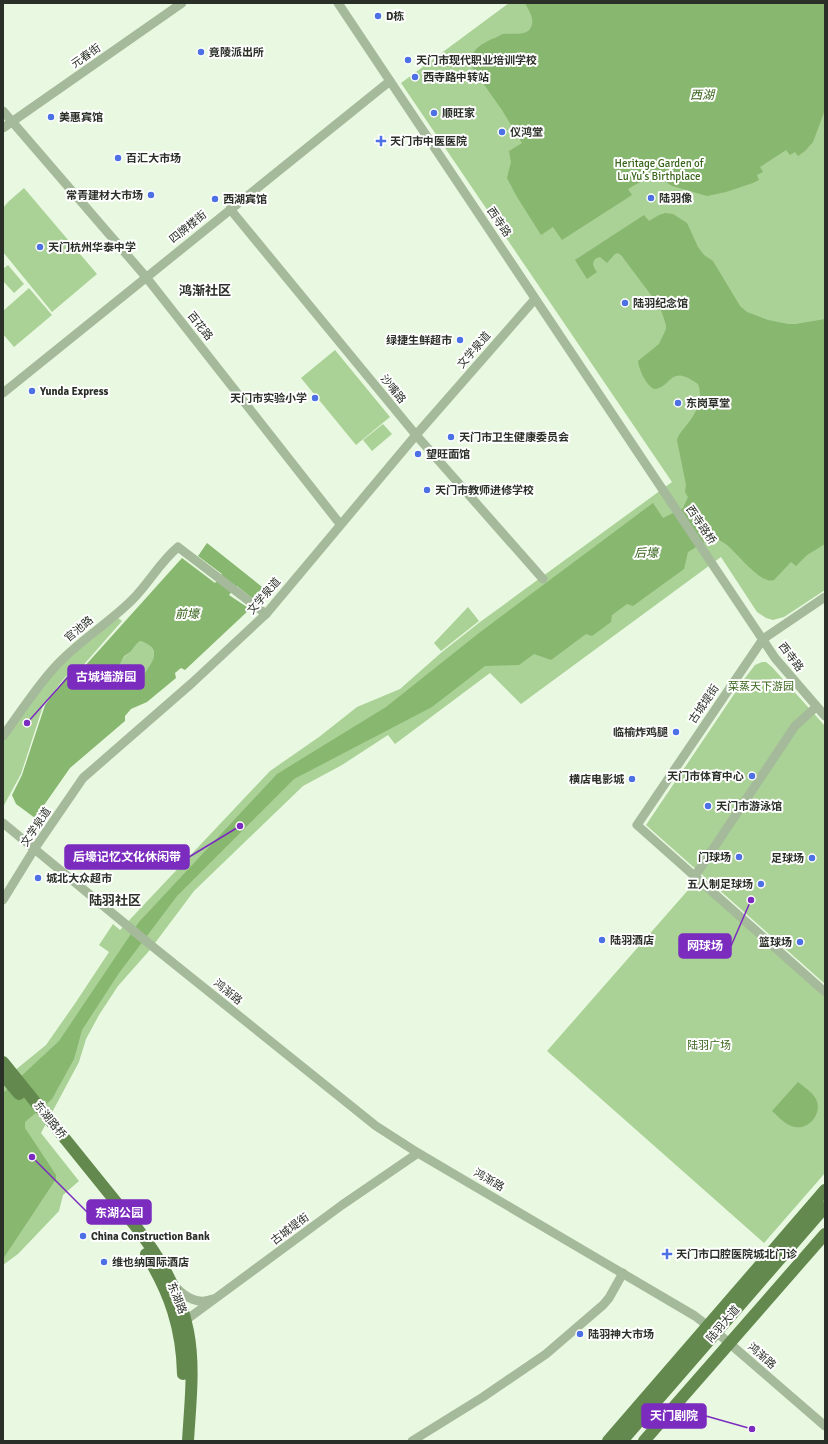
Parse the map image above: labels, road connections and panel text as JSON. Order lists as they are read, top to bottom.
{
  "streets": {
    "main road": ["东湖路桥", "东湖路", "陆羽大道"],
    "street": [
      "元春街",
      "西寺路",
      "四牌楼街",
      "百花路",
      "文学泉道",
      "沙嘴路",
      "西寺路桥",
      "官池路",
      "古城堤街",
      "鸿渐路"
    ]
  },
  "crossings": [
    ["元春街", "百花路"],
    ["西寺路", "四牌楼街"],
    ["西寺路", "文学泉道"],
    ["西寺路", "西寺路桥"],
    ["西寺路", "古城堤街"],
    ["四牌楼街", "百花路"],
    ["四牌楼街", "沙嘴路"],
    ["百花路", "文学泉道"],
    ["文学泉道", "沙嘴路"],
    ["文学泉道", "官池路"],
    ["文学泉道", "鸿渐路"],
    ["古城堤街", "鸿渐路"],
    ["古城堤街", "东湖路"],
    ["鸿渐路", "陆羽大道"],
    ["东湖路桥", "东湖路"]
  ],
  "districts": ["鸿渐社区", "陆羽社区"],
  "water": ["西湖", "后壕", "前壕"],
  "parks": ["Heritage Garden of Lu Yu’s Birthplace", "菜蒸天下游园", "陆羽广场"],
  "places": {
    "other": [
      "D栋",
      "竟陵派出所",
      "天门市现代职业培训学校",
      "西寺路中转站",
      "顺旺家",
      "美惠宾馆",
      "仪鸿堂",
      "百汇大市场",
      "常青建材大市场",
      "陆羽像",
      "西湖宾馆",
      "天门杭州华泰中学",
      "陆羽纪念馆",
      "绿捷生鲜超市",
      "Yunda Express",
      "天门市实验小学",
      "东岗草堂",
      "天门市卫生健康委员会",
      "望旺面馆",
      "天门市教师进修学校",
      "古城墙游园",
      "临榆炸鸡腿",
      "天门市体育中心",
      "横店电影城",
      "天门市游泳馆",
      "后壕记忆文化休闲带",
      "门球场",
      "足球场",
      "城北大众超市",
      "五人制足球场",
      "网球场",
      "陆羽酒店",
      "篮球场",
      "东湖公园",
      "China Construction Bank",
      "维也纳国际酒店",
      "陆羽神大市场",
      "天门剧院"
    ],
    "health": ["天门市中医医院", "天门市口腔医院城北门诊"]
  }
}
